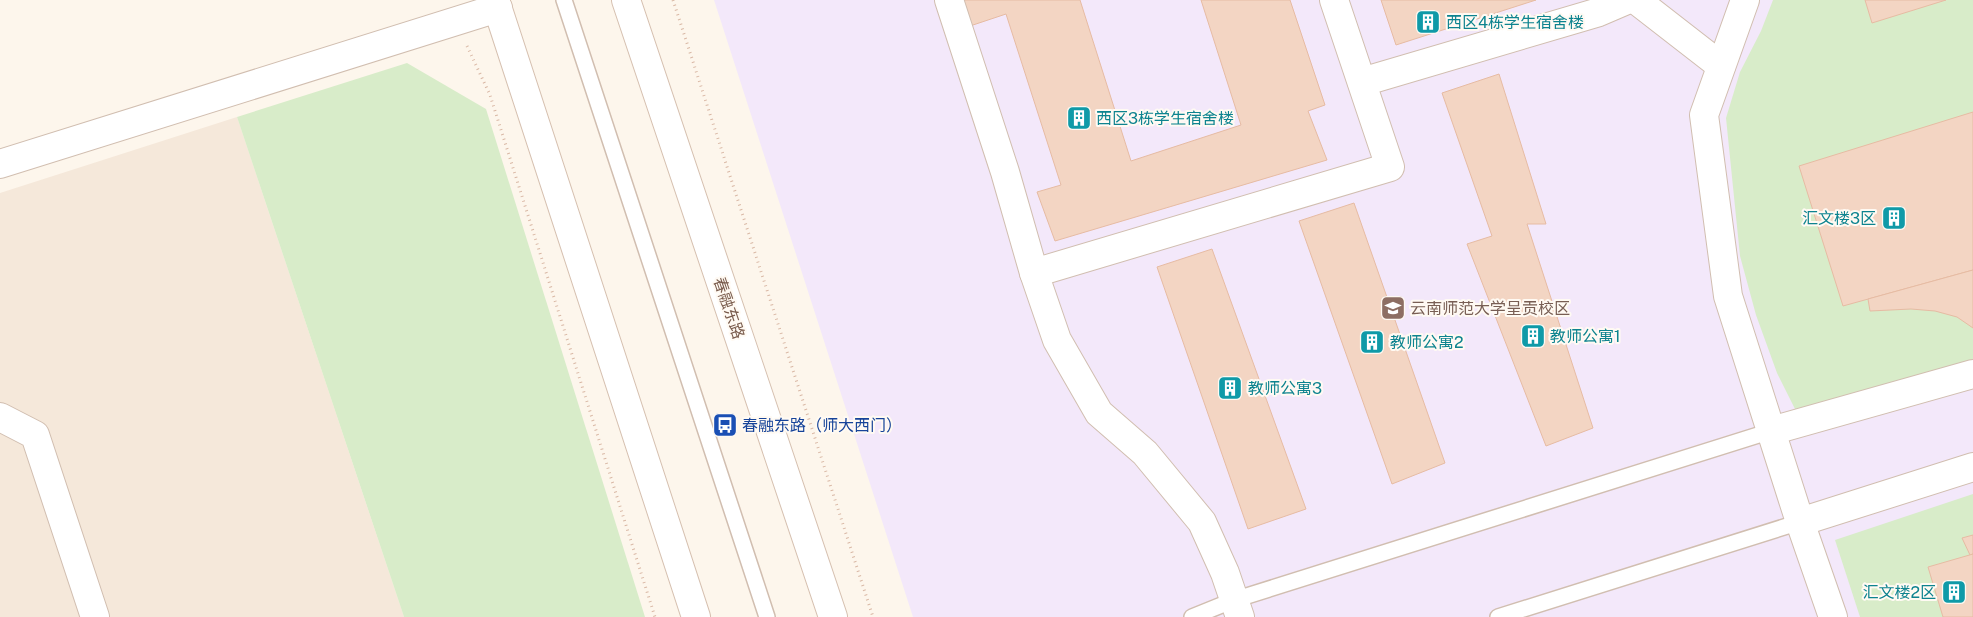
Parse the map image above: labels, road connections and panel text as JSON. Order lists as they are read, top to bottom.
{
  "streets": {
    "street": ["春融东路"]
  },
  "places": {
    "building": [
      "西区4栋学生宿舍楼",
      "西区3栋学生宿舍楼",
      "汇文楼3区",
      "教师公寓1",
      "教师公寓2",
      "教师公寓3",
      "汇文楼2区"
    ],
    "school or university": ["云南师范大学呈贡校区"],
    "bus stop": ["春融东路（师大西门）"]
  }
}
